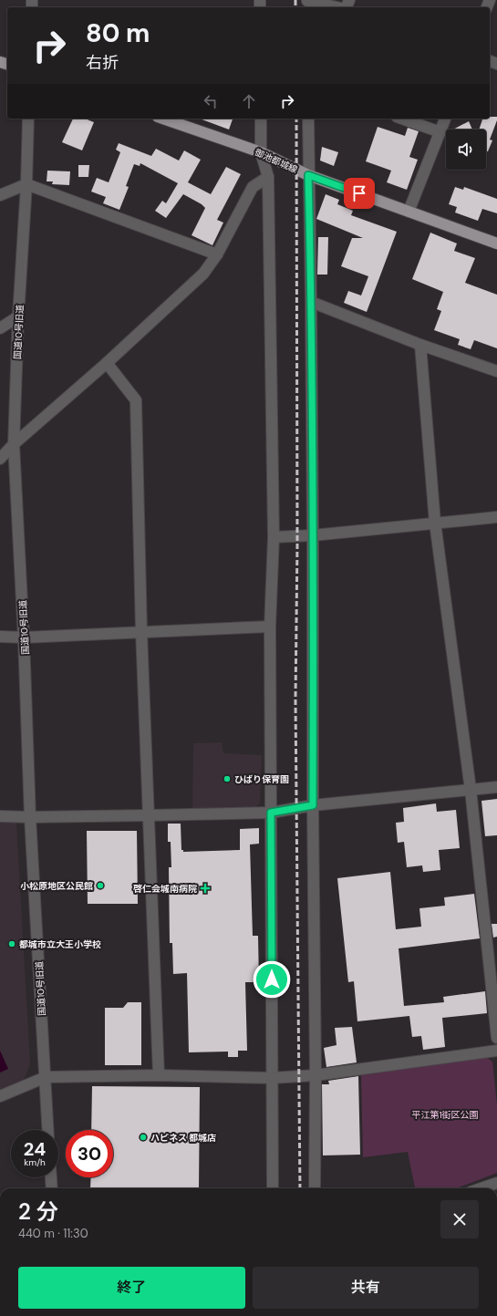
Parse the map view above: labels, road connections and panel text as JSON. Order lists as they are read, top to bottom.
{
  "streets": {
    "main road": ["御池都城線"],
    "street": ["国道10号旧道"]
  },
  "parks": ["平江第1街区公園"],
  "places": {
    "other": [
      "ひばり保育園",
      "小松原地区公民館",
      "都城市立大王小学校",
      "ハピネス 都城店"
    ],
    "health": ["啓仁会城南病院"]
  },
  "page": {
    "turn": ["80 m", "右折"],
    "speed": "24 km/h",
    "limit": "30",
    "heading": ["2 分", "440 m · 11:30"],
    "buttons": ["終了", "共有"]
  }
}
